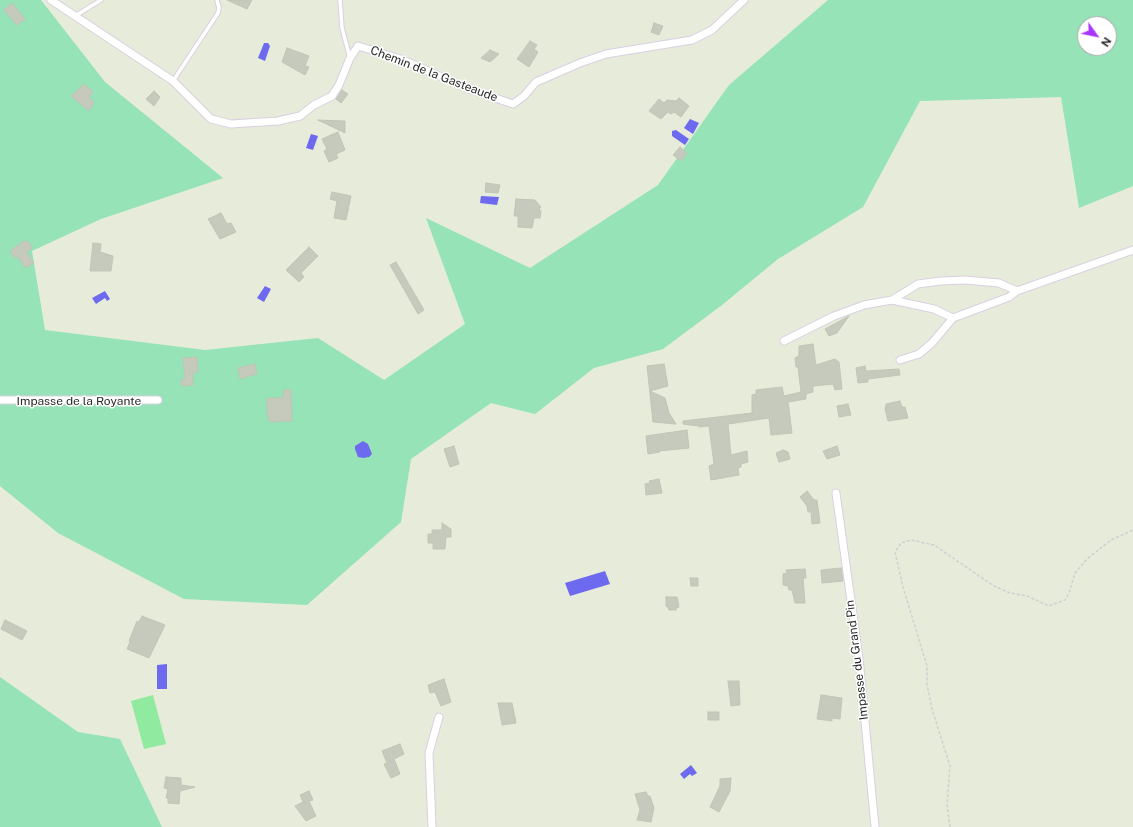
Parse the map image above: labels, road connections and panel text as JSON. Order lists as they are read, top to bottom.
{
  "streets": {
    "street": ["Chemin de la Gasteaude", "Impasse de la Royante", "Impasse du Grand Pin"]
  },
  "north": "bottom right"
}
